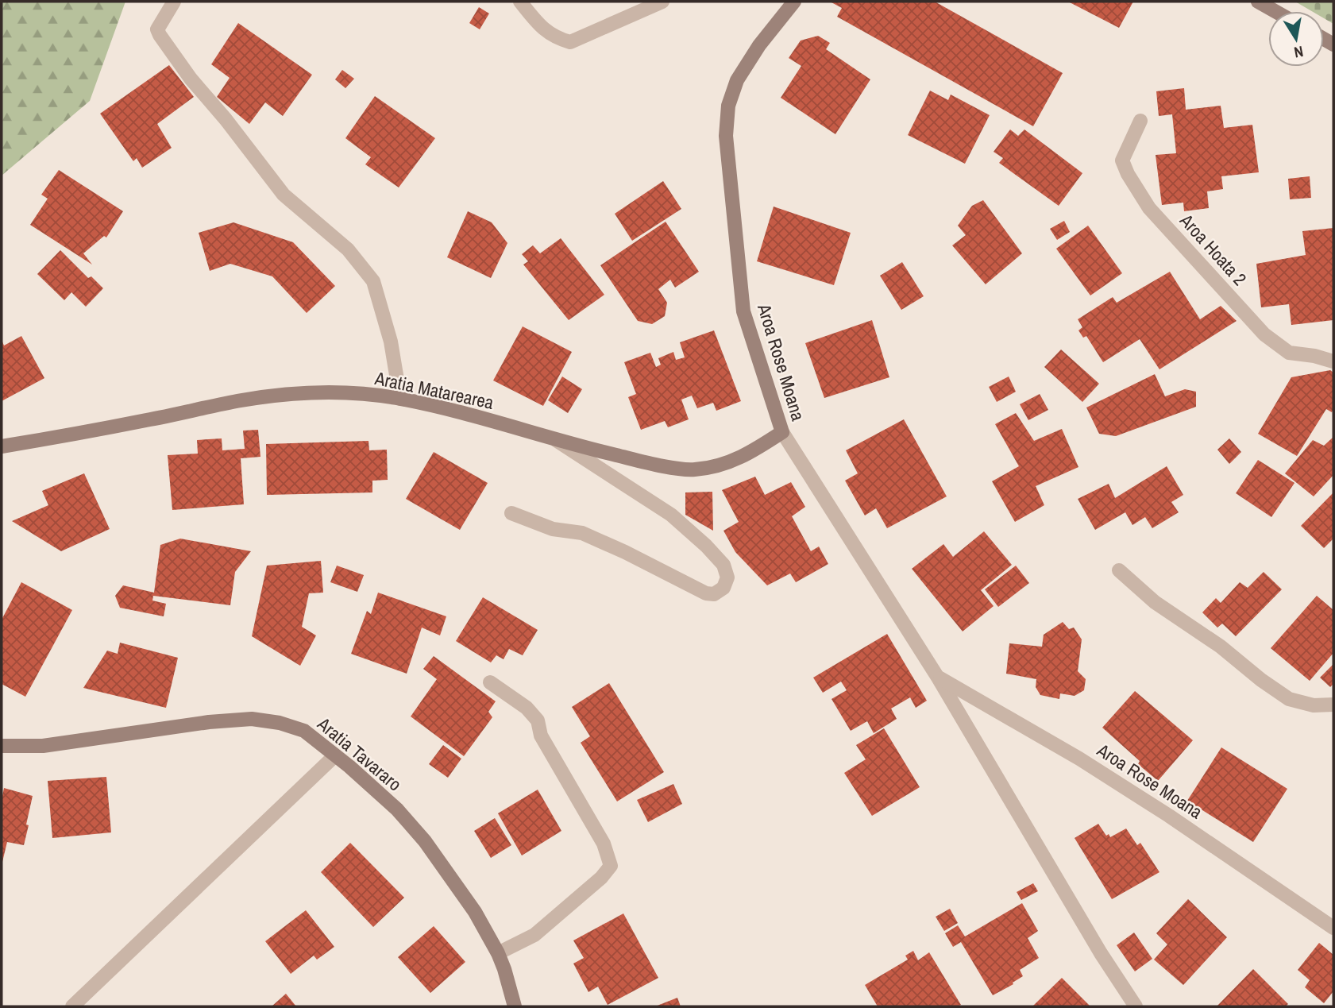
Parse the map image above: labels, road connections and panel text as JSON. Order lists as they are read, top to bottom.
{
  "streets": {
    "main road": ["Aroa Rose Moana", "Aratia Matarearea", "Aratia Tavararo"],
    "street": ["Aroa Hoata 2"]
  },
  "crossings": [
    ["Aroa Rose Moana", "Aratia Matarearea"]
  ],
  "north": "bottom"
}
